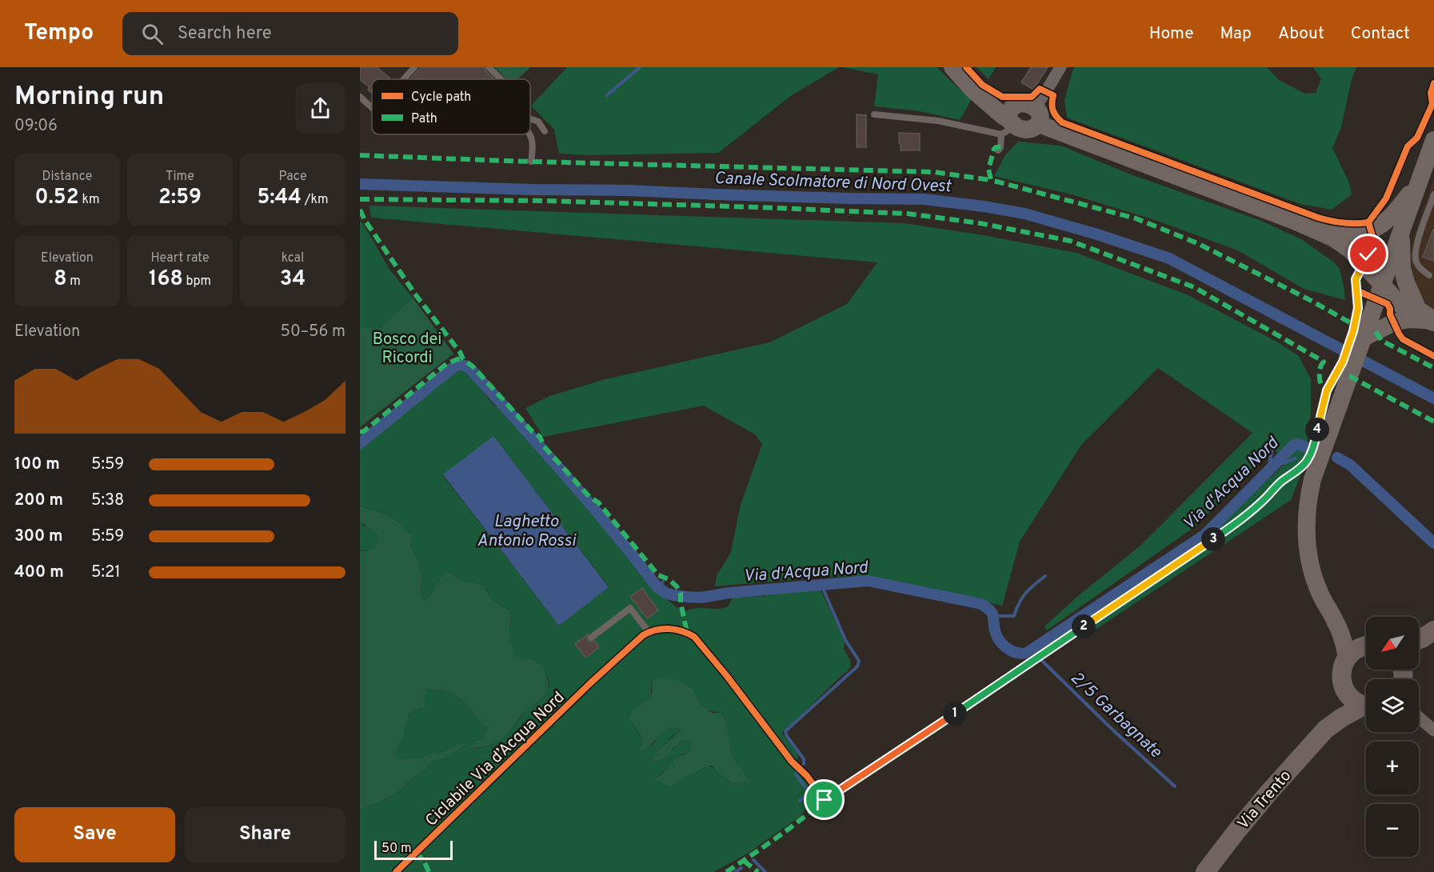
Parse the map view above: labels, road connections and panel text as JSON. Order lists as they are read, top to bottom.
{
  "streets": {
    "main road": ["Via Trento"],
    "cycle path": ["Ciclabile Via d’Acqua Nord"]
  },
  "water": [
    "Canale Scolmatore di Nord Ovest",
    "Via d'Acqua Nord",
    "Laghetto Antonio Rossi",
    "2/5 Garbagnate"
  ],
  "parks": ["Bosco dei Ricordi"],
  "legend": ["Cycle path", "Path"],
  "scale_bar": "50 m",
  "north": "bottom left",
  "page": {
    "header": "Tempo",
    "search": "Search here",
    "nav": [
      "Home",
      "Map",
      "About",
      "Contact"
    ],
    "heading": ["Morning run", "09:06"],
    "stats": [
      ["Distance", "0.52 km"],
      ["Time", "2:59"],
      ["Pace", "5:44 /km"],
      ["Elevation", "8 m"],
      ["Heart rate", "168 bpm"],
      ["kcal", "34"]
    ],
    "chart": ["Elevation", "50–56 m"],
    "pins": [
      "4",
      "3",
      "2",
      "1"
    ],
    "list": [
      {
        "name": "100 m",
        "note": "5:59"
      },
      {
        "name": "200 m",
        "note": "5:38"
      },
      {
        "name": "300 m",
        "note": "5:59"
      },
      {
        "name": "400 m",
        "note": "5:21"
      }
    ],
    "map_buttons": ["+", "−"],
    "buttons": ["Save", "Share"],
    "scale": "50 m"
  }
}
